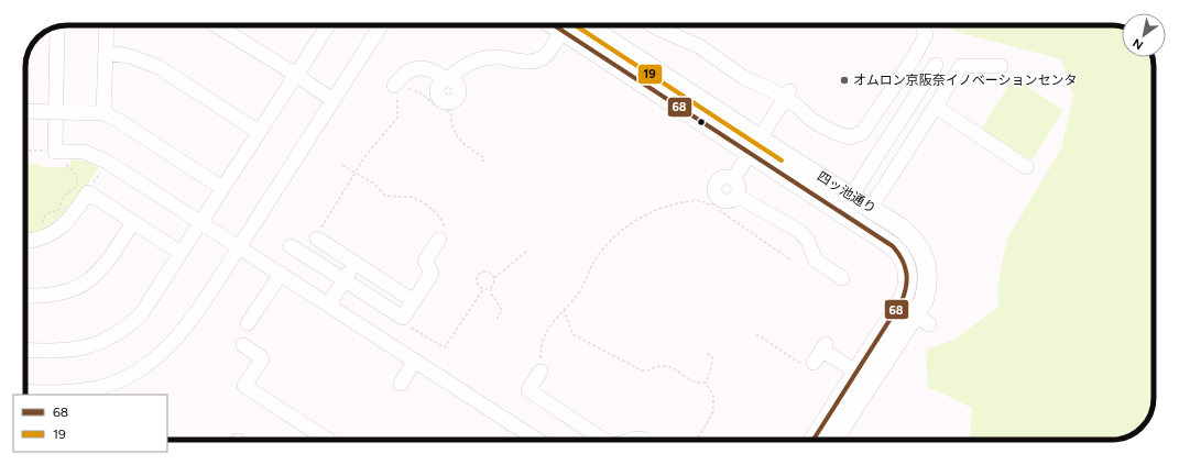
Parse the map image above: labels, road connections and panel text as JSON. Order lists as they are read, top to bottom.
{
  "streets": {
    "main road": ["四ッ池通り"]
  },
  "places": ["オムロン京阪奈イノベーションセンタ"],
  "lines": ["transit line 68", "transit line 19"],
  "legend": ["68", "19"],
  "north": "bottom left"
}
